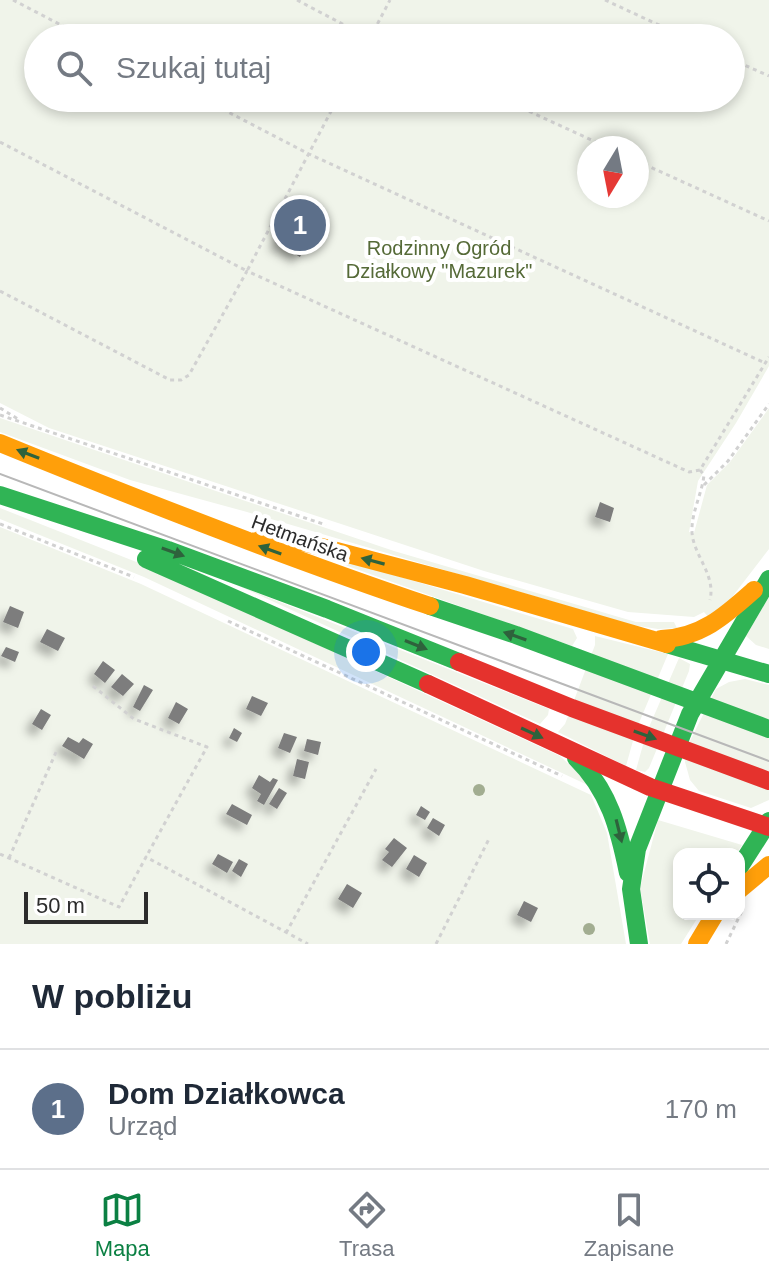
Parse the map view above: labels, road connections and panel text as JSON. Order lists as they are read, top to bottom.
{
  "streets": {
    "main road": ["Hetmańska"]
  },
  "parks": ["Rodzinny Ogród Działkowy \"Mazurek\""],
  "scale_bar": "50 m",
  "north": "bottom",
  "page": {
    "search": "Szukaj tutaj",
    "pins": "1",
    "scale": "50 m",
    "heading": "W pobliżu",
    "list": [
      {
        "mark": "1",
        "name": "Dom Działkowca",
        "note": "Urząd",
        "value": "170 m"
      }
    ],
    "nav": ["Mapa", "Trasa", "Zapisane"]
  }
}
